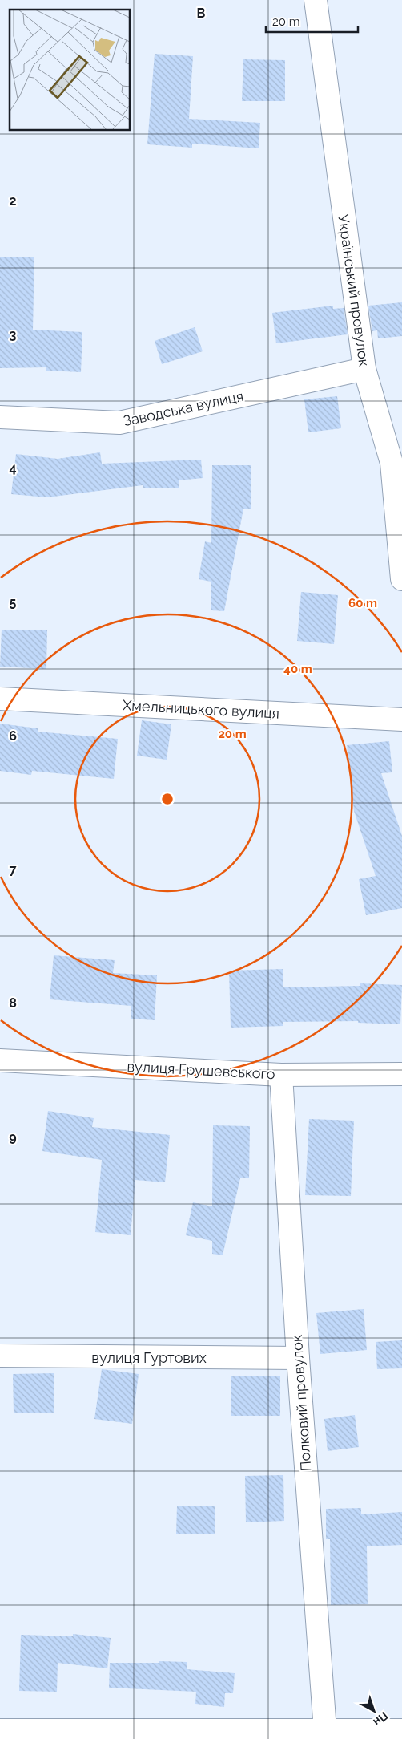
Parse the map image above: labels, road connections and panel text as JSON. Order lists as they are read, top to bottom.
{
  "streets": {
    "street": [
      "Український провулок",
      "Заводська вулиця",
      "Хмельницького вулиця",
      "вулиця Грушевського",
      "вулиця Гуртових",
      "Полковий провулок"
    ]
  },
  "crossings": [
    ["Український провулок", "Заводська вулиця"],
    ["вулиця Грушевського", "Полковий провулок"],
    ["вулиця Гуртових", "Полковий провулок"]
  ],
  "scale_bar": "20 m",
  "north": "bottom right",
  "grid": {
    "columns": ["B"],
    "rows": [
      "2",
      "3",
      "4",
      "5",
      "6",
      "7",
      "8",
      "9"
    ]
  },
  "rings": ["60 m", "40 m", "20 m"]
}
